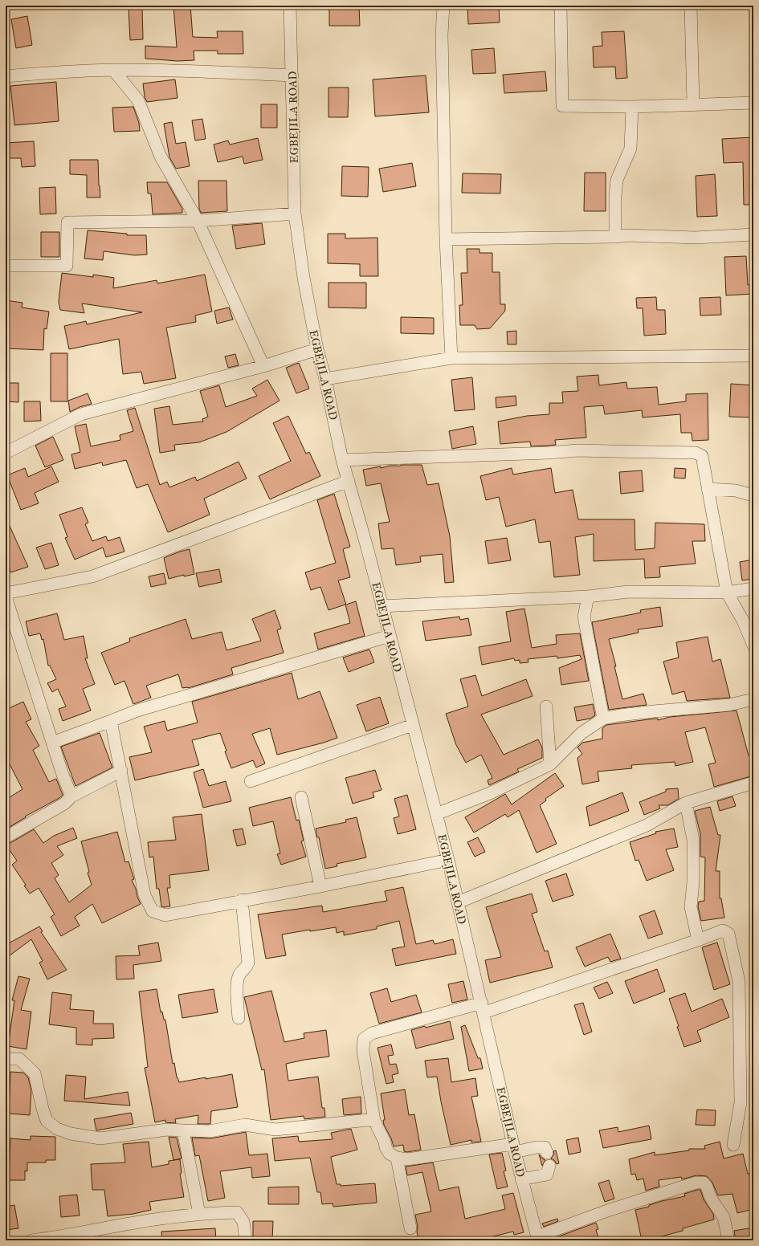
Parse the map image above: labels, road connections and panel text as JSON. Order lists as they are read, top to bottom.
{
  "streets": {
    "street": ["EGBEJILA ROAD"]
  }
}
